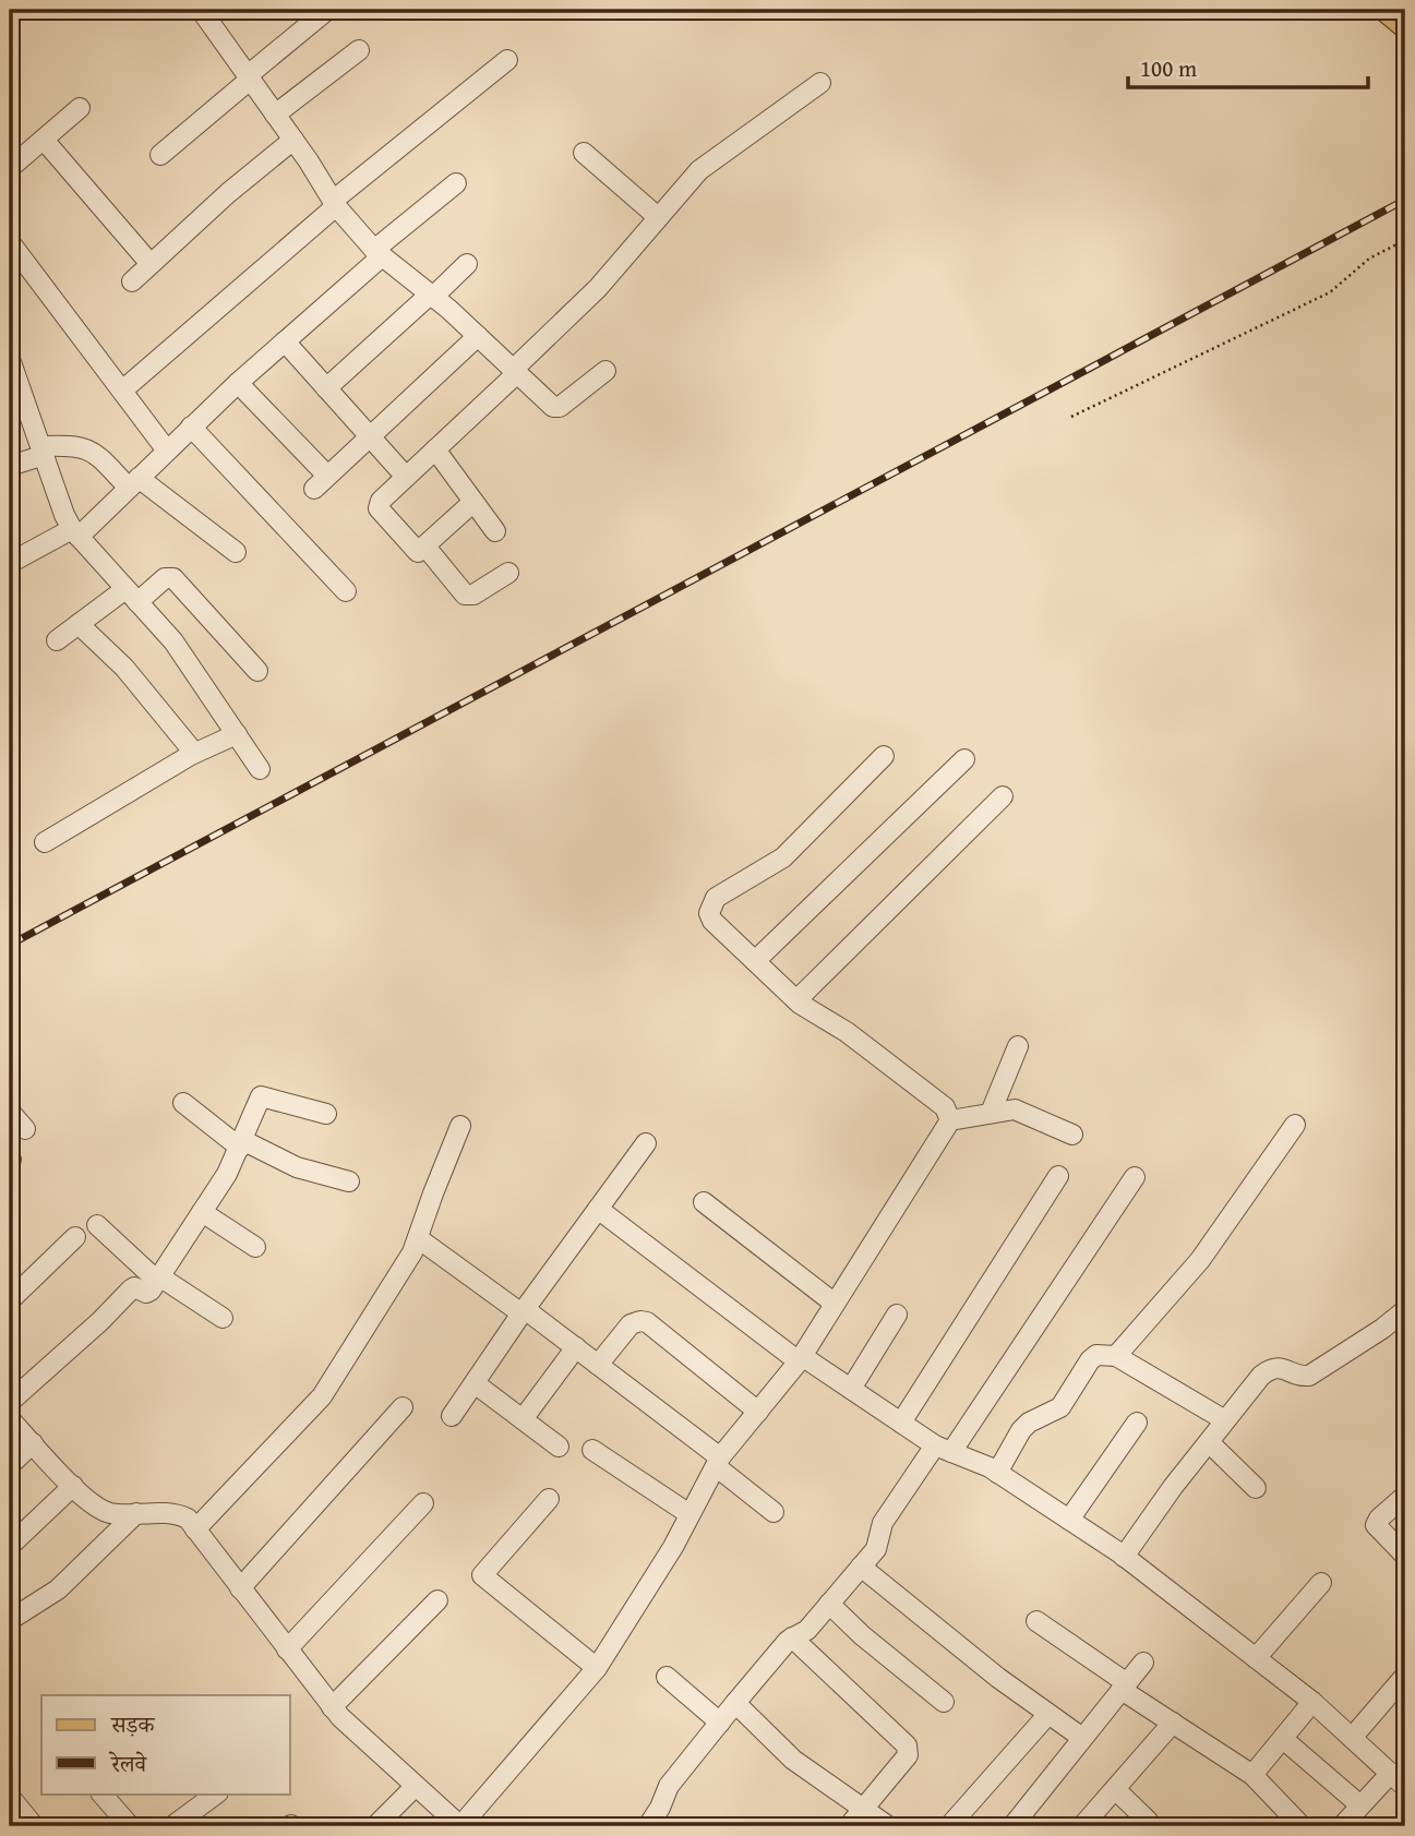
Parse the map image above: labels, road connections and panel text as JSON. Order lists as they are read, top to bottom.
{
  "legend": ["सड़क", "रेलवे"],
  "scale_bar": "100 m"
}
